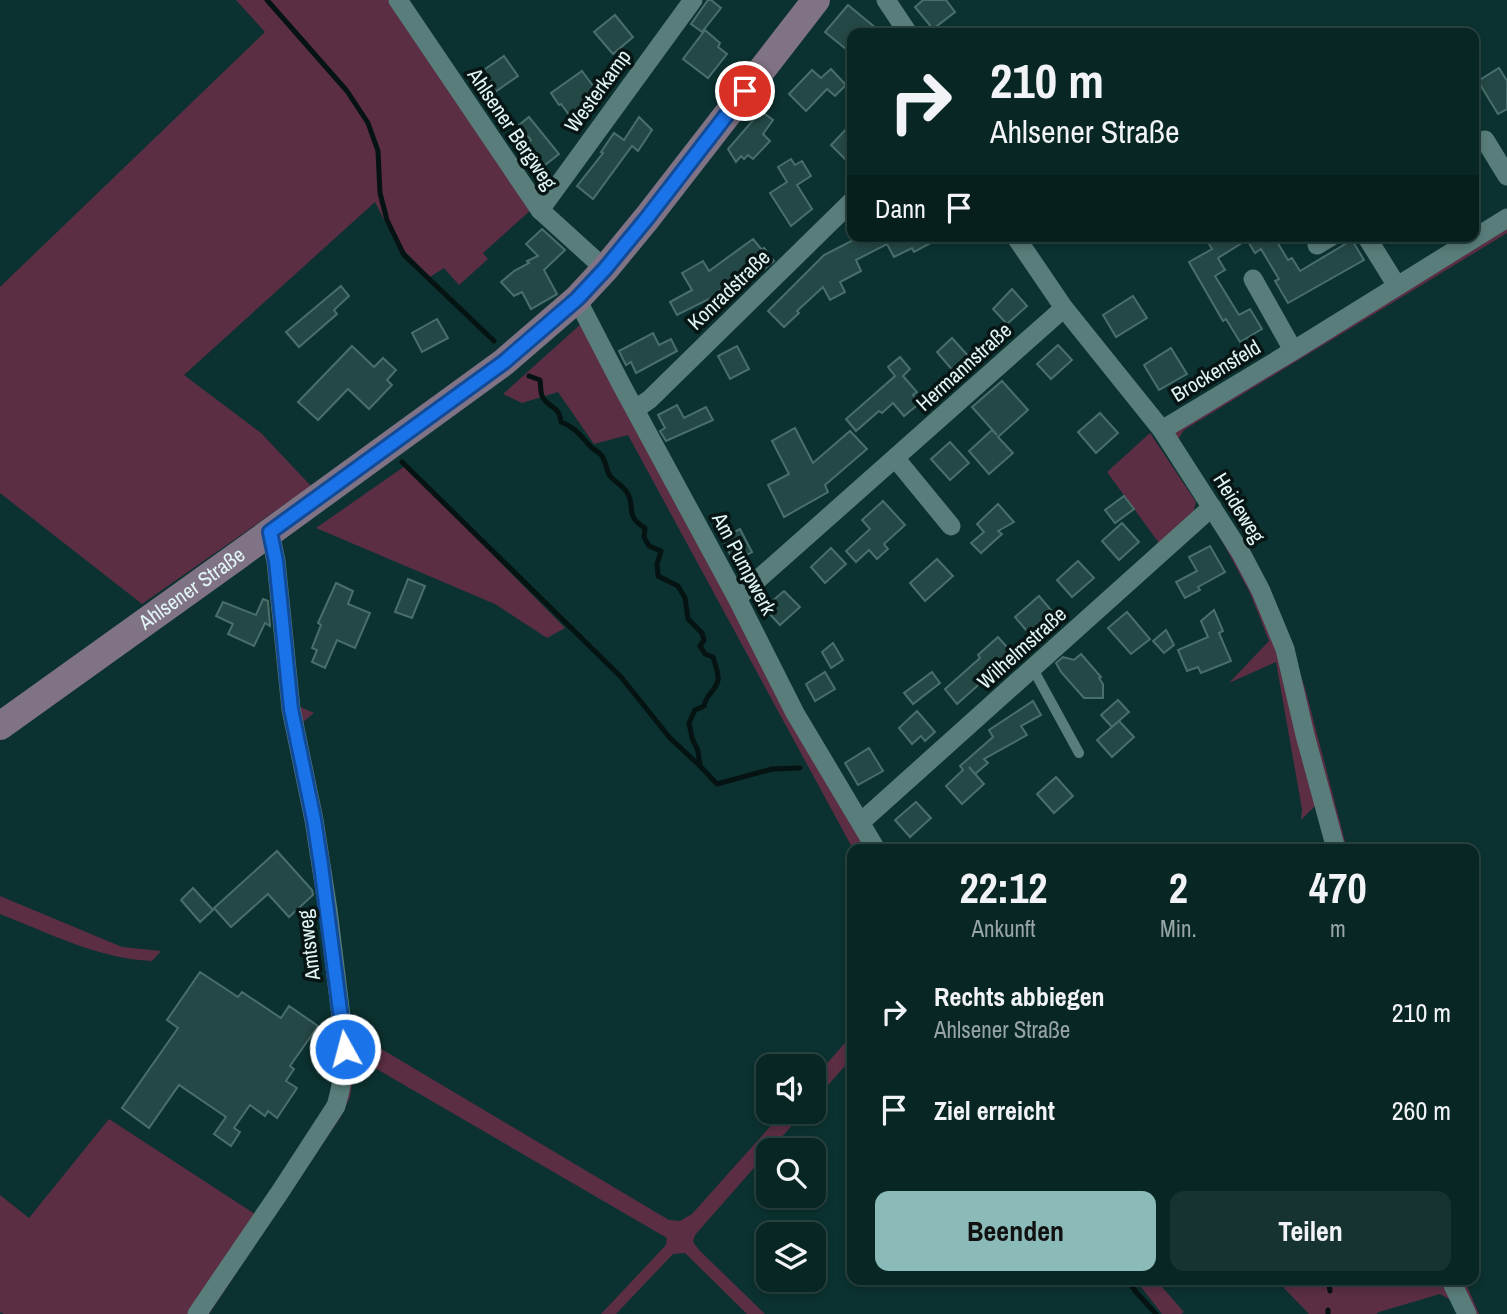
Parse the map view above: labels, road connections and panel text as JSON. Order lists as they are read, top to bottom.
{
  "streets": {
    "main road": ["Ahlsener Straße"],
    "street": [
      "Westerkamp",
      "Ahlsener Bergweg",
      "Konradstraße",
      "Hermannstraße",
      "Brockensfeld",
      "Heideweg",
      "Am Pumpwerk",
      "Wilhelmstraße",
      "Amtsweg"
    ]
  },
  "crossings": [
    ["Westerkamp", "Ahlsener Bergweg"],
    ["Ahlsener Bergweg", "Ahlsener Straße"],
    ["Konradstraße", "Am Pumpwerk"],
    ["Hermannstraße", "Heideweg"],
    ["Hermannstraße", "Am Pumpwerk"],
    ["Brockensfeld", "Heideweg"],
    ["Heideweg", "Wilhelmstraße"],
    ["Am Pumpwerk", "Ahlsener Straße"],
    ["Am Pumpwerk", "Wilhelmstraße"],
    ["Ahlsener Straße", "Amtsweg"]
  ],
  "page": {
    "turn": ["210 m", "Ahlsener Straße"],
    "then": "Dann",
    "eta": [
      "22:12",
      "Ankunft",
      "2",
      "Min.",
      "470",
      "m"
    ],
    "list": [
      {
        "name": "Rechts abbiegen",
        "note": "Ahlsener Straße",
        "value": "210 m"
      },
      {
        "name": "Ziel erreicht",
        "value": "260 m"
      }
    ],
    "buttons": ["Beenden", "Teilen"]
  }
}
